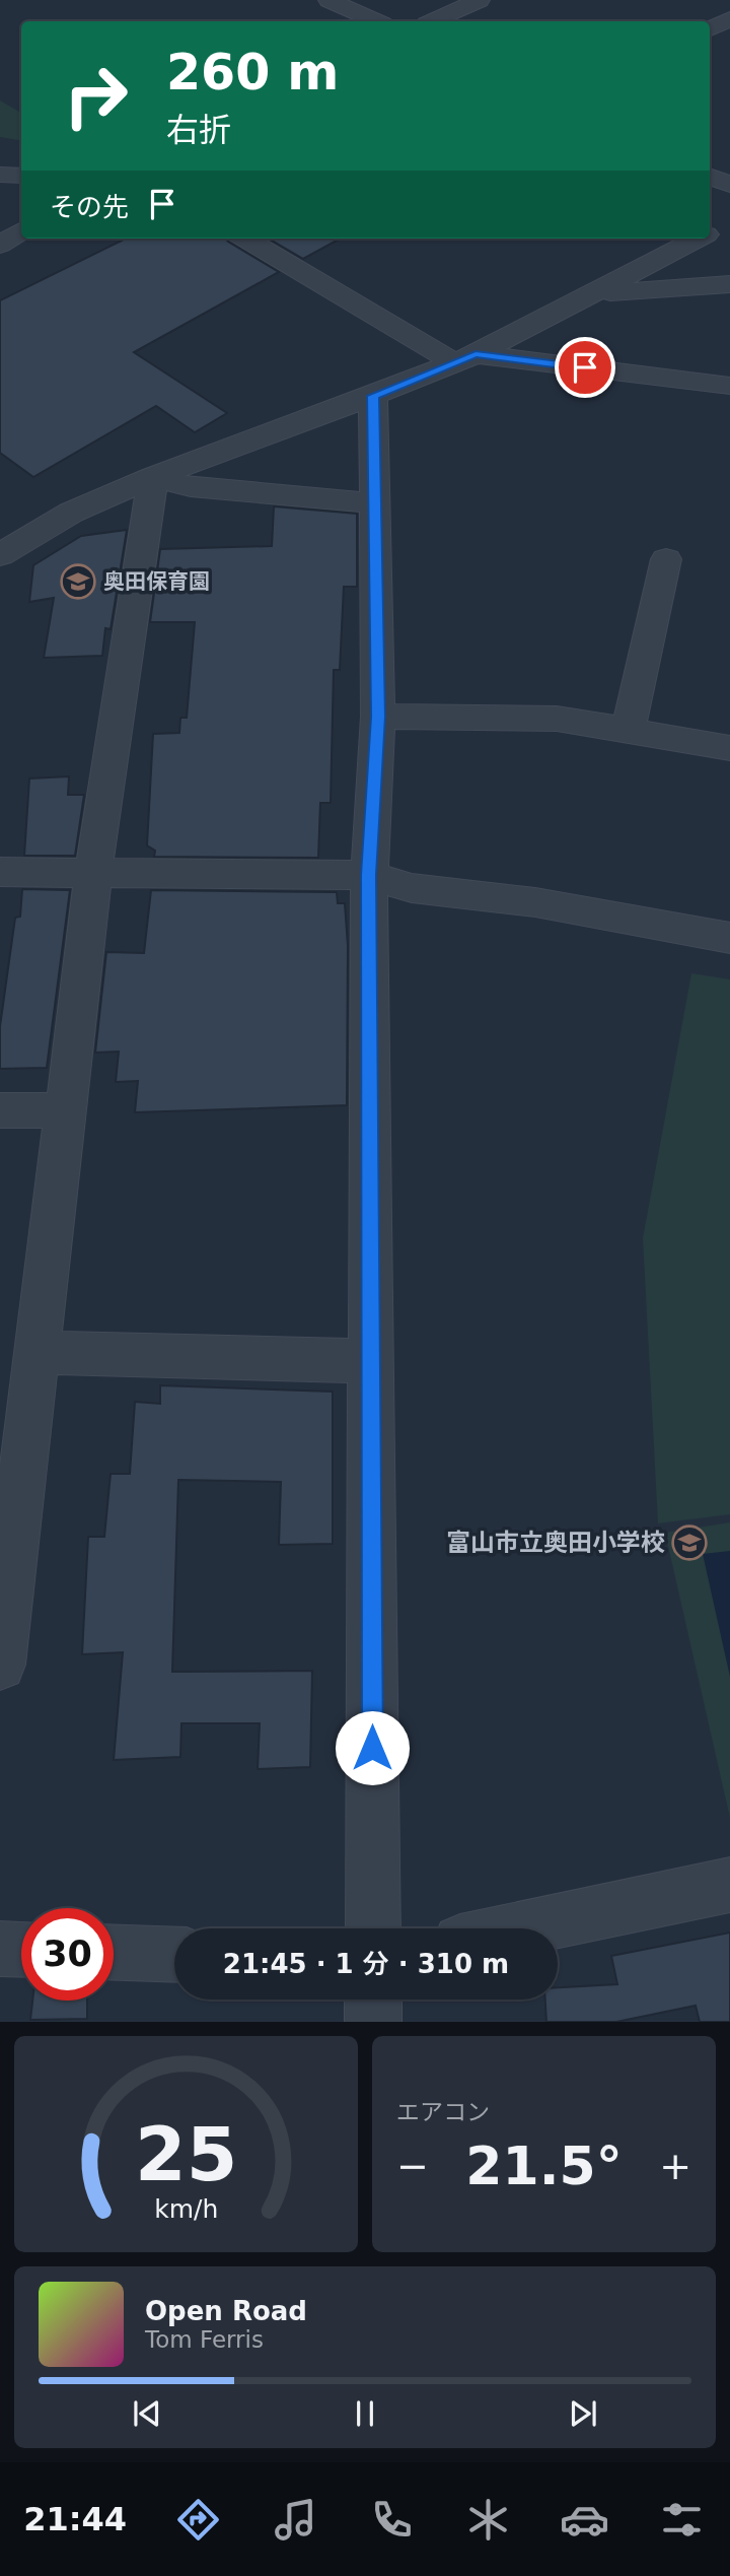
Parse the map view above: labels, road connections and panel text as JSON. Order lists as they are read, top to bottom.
{
  "places": {
    "school or university": ["奥田保育園", "富山市立奥田小学校"]
  },
  "page": {
    "turn": ["260 m", "右折"],
    "then": "その先",
    "limit": "30",
    "trip": "21:45 · 1 分 · 310 m",
    "tile": "エアコン",
    "heat": ["−", "21.5°", "+"],
    "song": ["Open Road", "Tom Ferris"],
    "tabs": "21:44",
    "gauge": ["25", "km/h"]
  }
}
